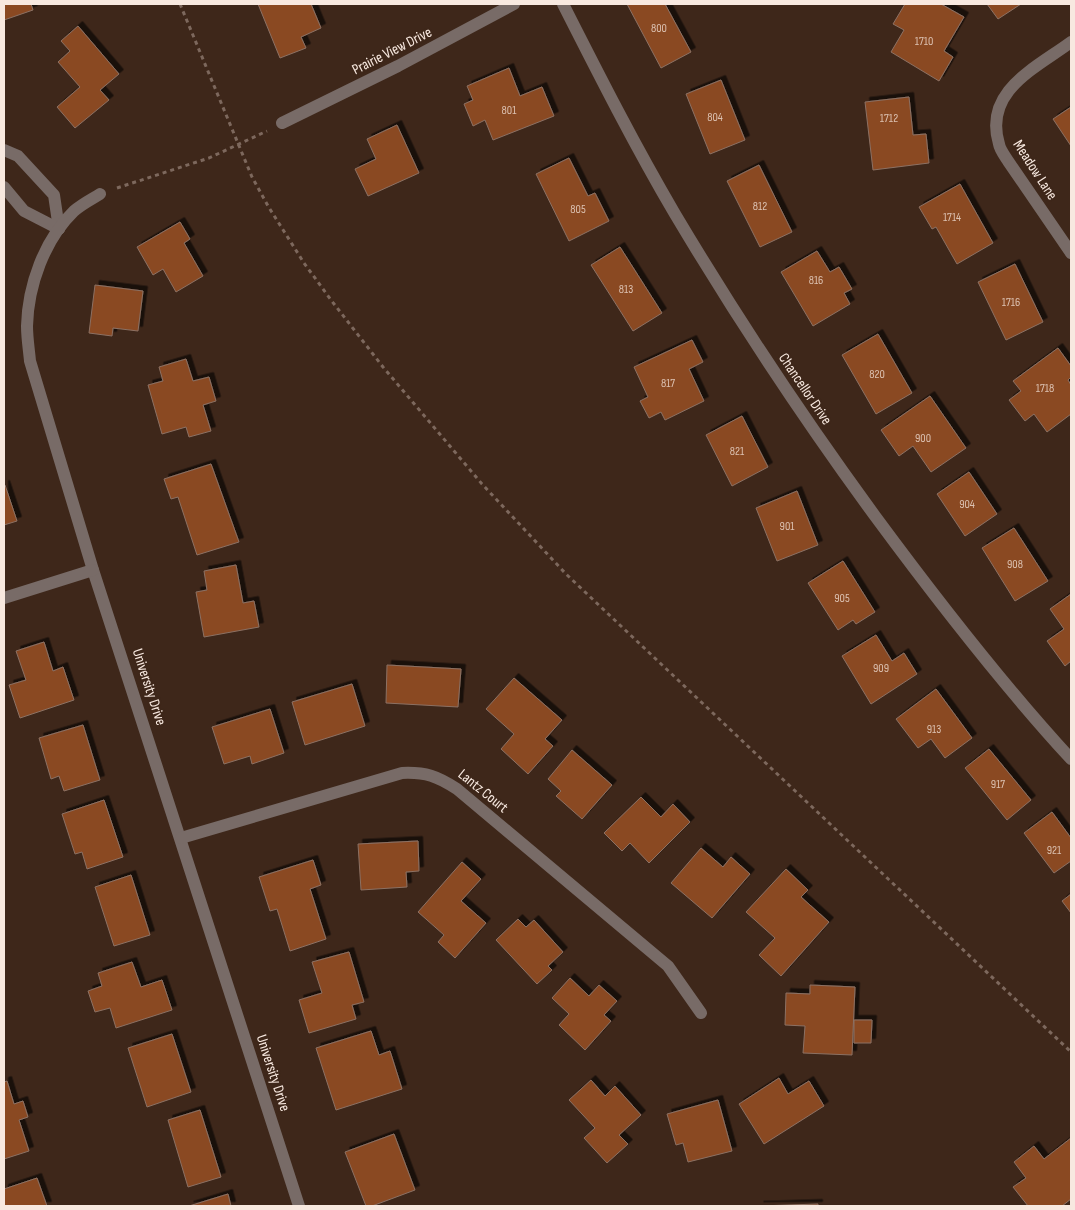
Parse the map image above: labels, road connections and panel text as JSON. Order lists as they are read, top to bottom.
{
  "streets": {
    "street": [
      "Prairie View Drive",
      "Meadow Lane",
      "Chancellor Drive",
      "University Drive",
      "Lantz Court"
    ]
  },
  "crossings": [
    ["University Drive", "Lantz Court"]
  ],
  "house_numbers": [
    "800",
    "1710",
    "801",
    "804",
    "1712",
    "812",
    "805",
    "1714",
    "816",
    "813",
    "1716",
    "820",
    "817",
    "1718",
    "900",
    "821",
    "904",
    "901",
    "908",
    "905",
    "909",
    "913",
    "917",
    "921"
  ]
}
